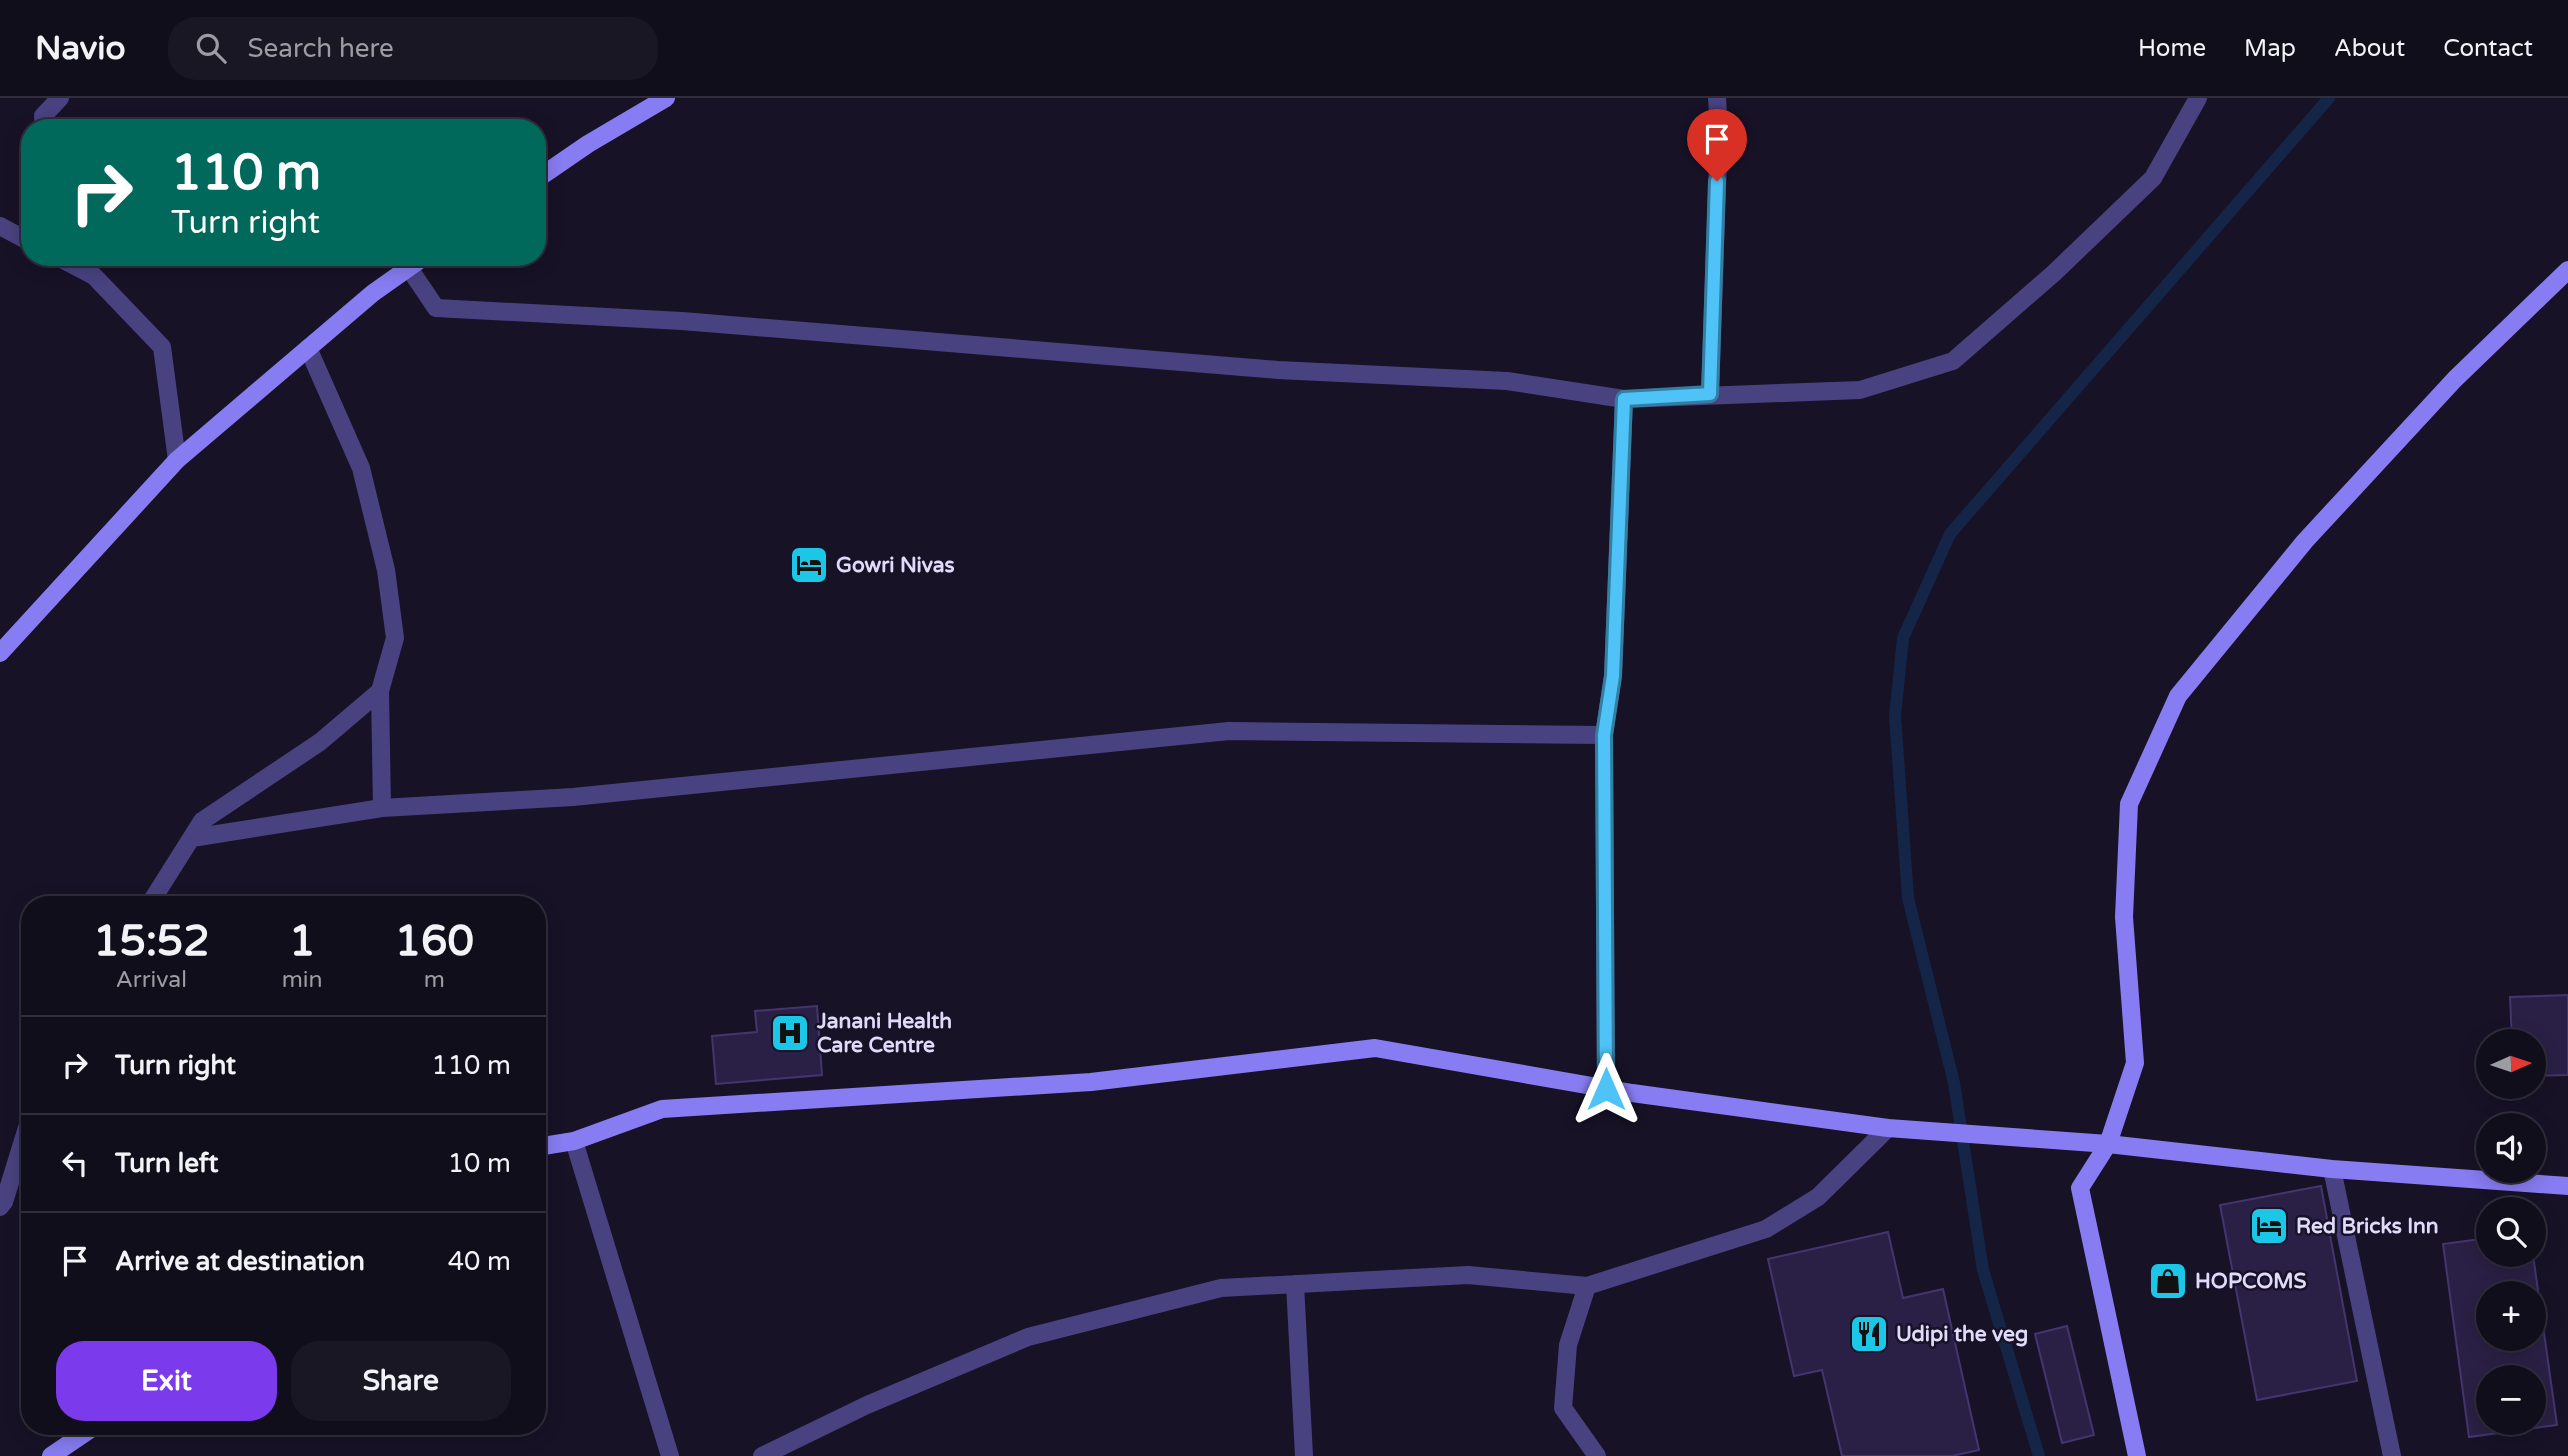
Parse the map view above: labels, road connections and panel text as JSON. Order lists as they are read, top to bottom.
{
  "places": {
    "hotel": ["Gowri Nivas", "Red Bricks Inn"],
    "hospital": ["Janani Health Care Centre"],
    "shop": ["HOPCOMS"],
    "restaurant": ["Udipi the veg"]
  },
  "north": "right",
  "page": {
    "header": "Navio",
    "search": "Search here",
    "nav": [
      "Home",
      "Map",
      "About",
      "Contact"
    ],
    "turn": ["110 m", "Turn right"],
    "eta": [
      "15:52",
      "Arrival",
      "1",
      "min",
      "160",
      "m"
    ],
    "list": [
      {
        "name": "Turn right",
        "value": "110 m"
      },
      {
        "name": "Turn left",
        "value": "10 m"
      },
      {
        "name": "Arrive at destination",
        "value": "40 m"
      }
    ],
    "map_buttons": ["+", "−"],
    "buttons": ["Exit", "Share"]
  }
}
